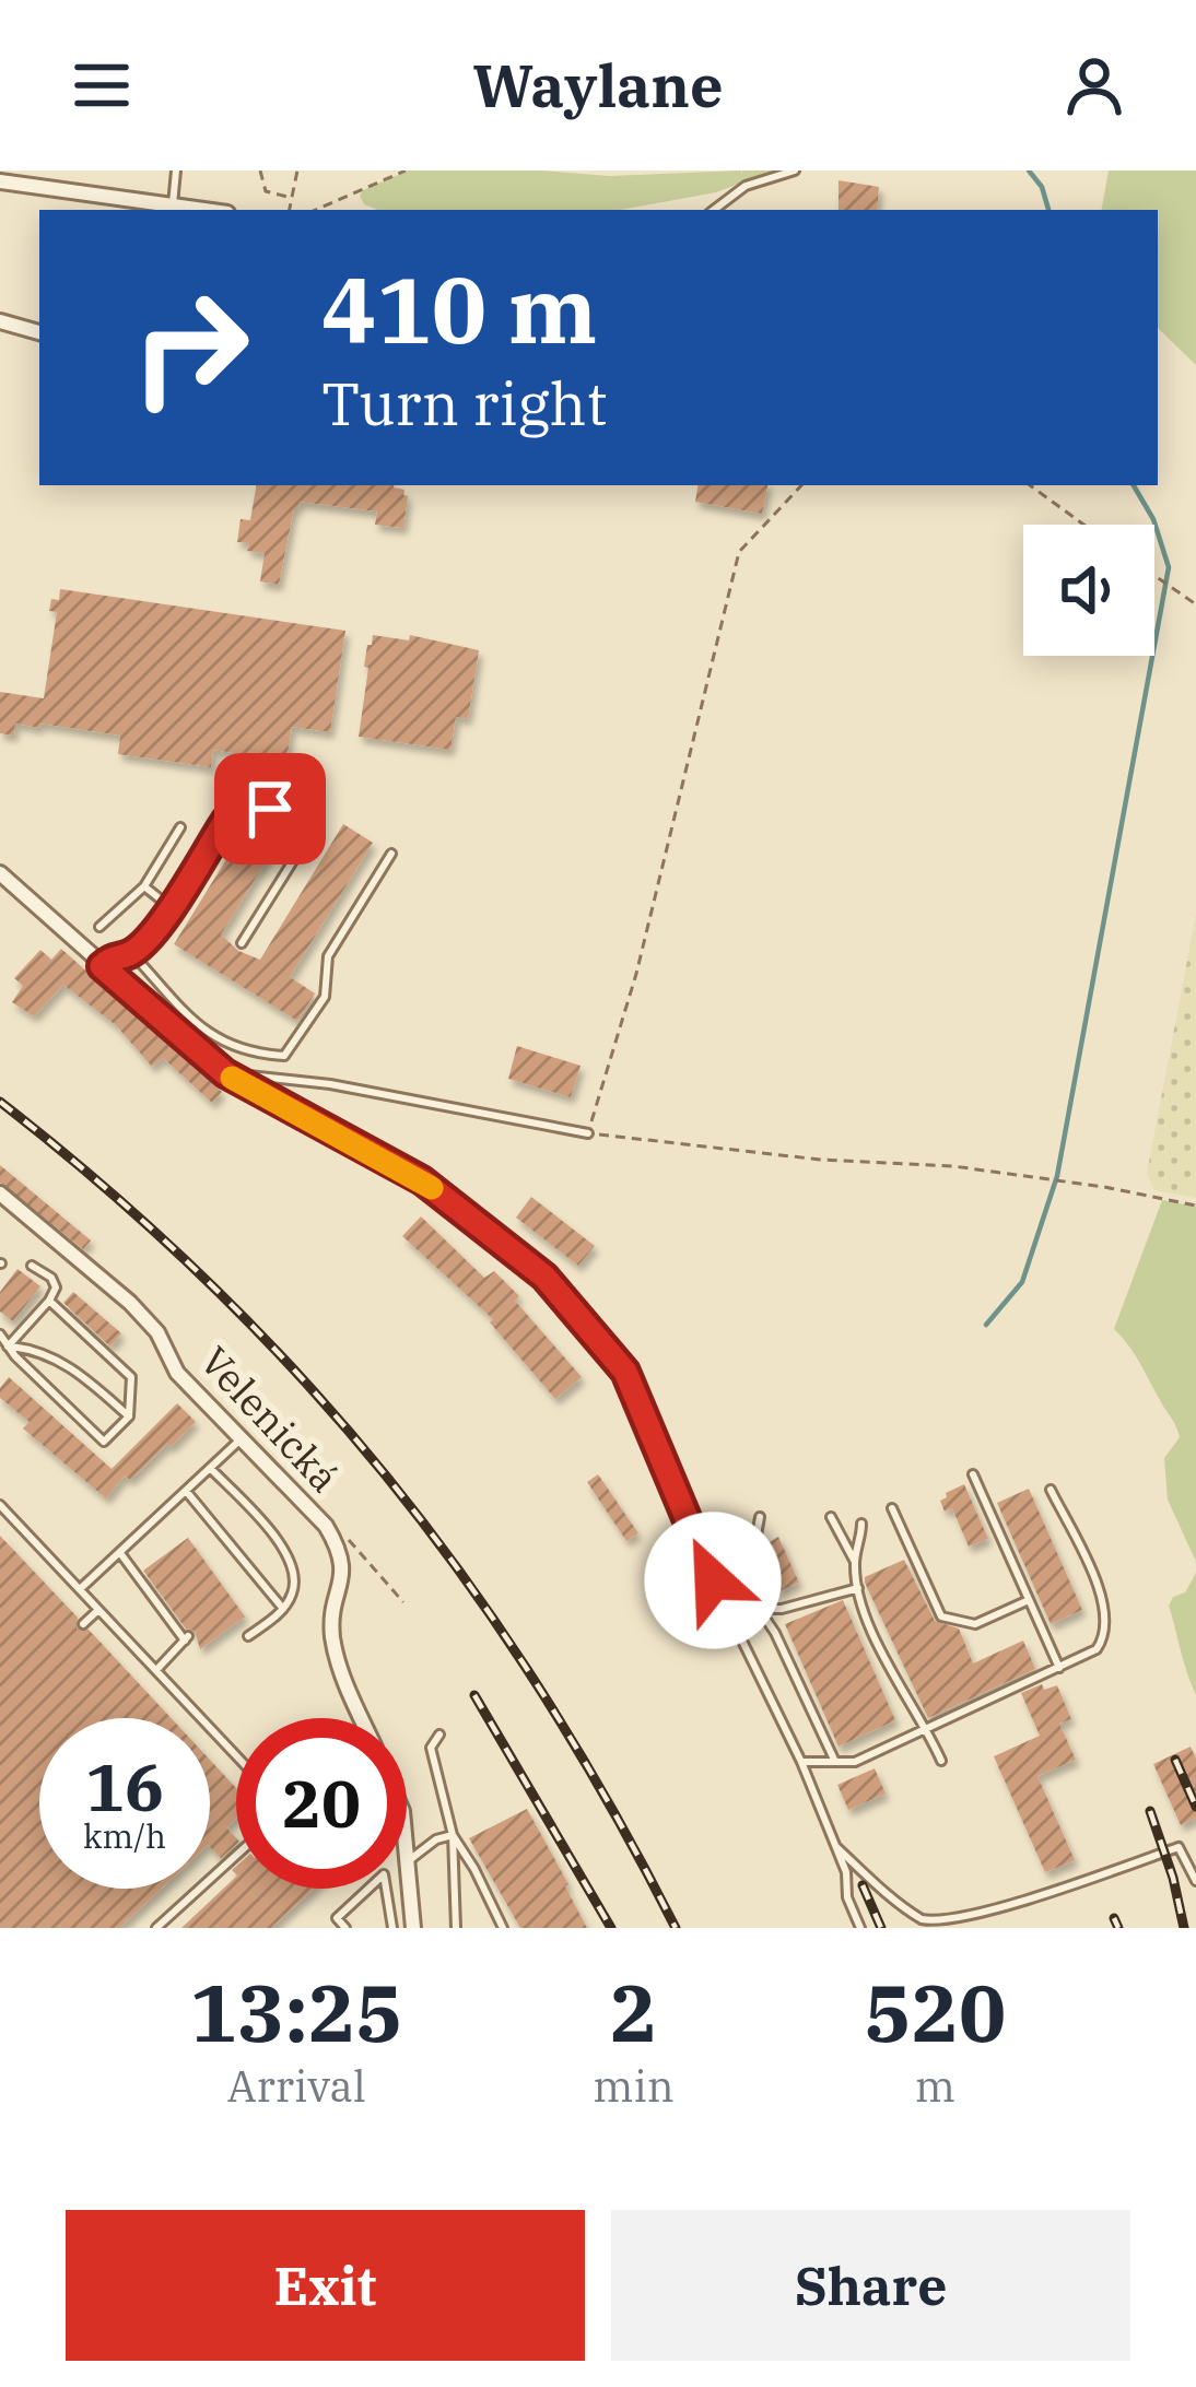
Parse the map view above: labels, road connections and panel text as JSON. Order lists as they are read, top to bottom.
{
  "streets": {
    "street": ["Velenická"]
  },
  "page": {
    "header": "Waylane",
    "turn": ["410 m", "Turn right"],
    "speed": "16 km/h",
    "limit": "20",
    "eta": [
      "13:25",
      "Arrival",
      "2",
      "min",
      "520",
      "m"
    ],
    "buttons": ["Exit", "Share"]
  }
}
